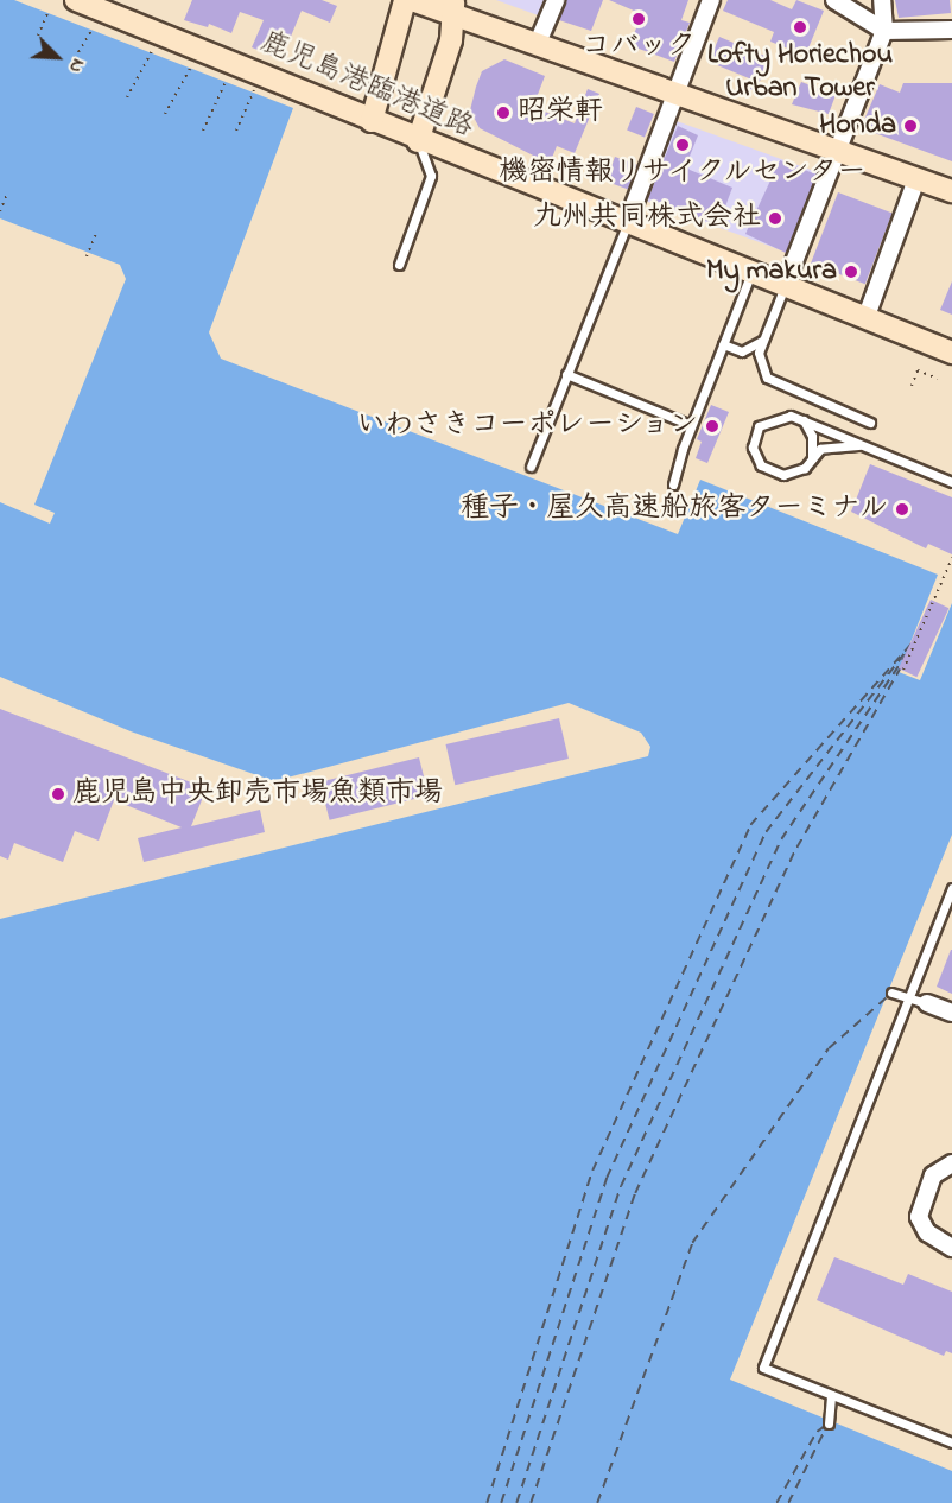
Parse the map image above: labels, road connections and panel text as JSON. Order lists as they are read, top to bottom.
{
  "streets": {
    "street": ["鹿児島港臨港道路"]
  },
  "places": [
    "コバック",
    "Lofty Horiechou Urban Tower",
    "昭栄軒",
    "Honda",
    "機密情報リサイクルセンター",
    "九州共同株式会社",
    "My makura",
    "いわさきコーポレーション",
    "種子・屋久高速船旅客ターミナル",
    "鹿児島中央卸売市場魚類市場"
  ],
  "north": "bottom right"
}
